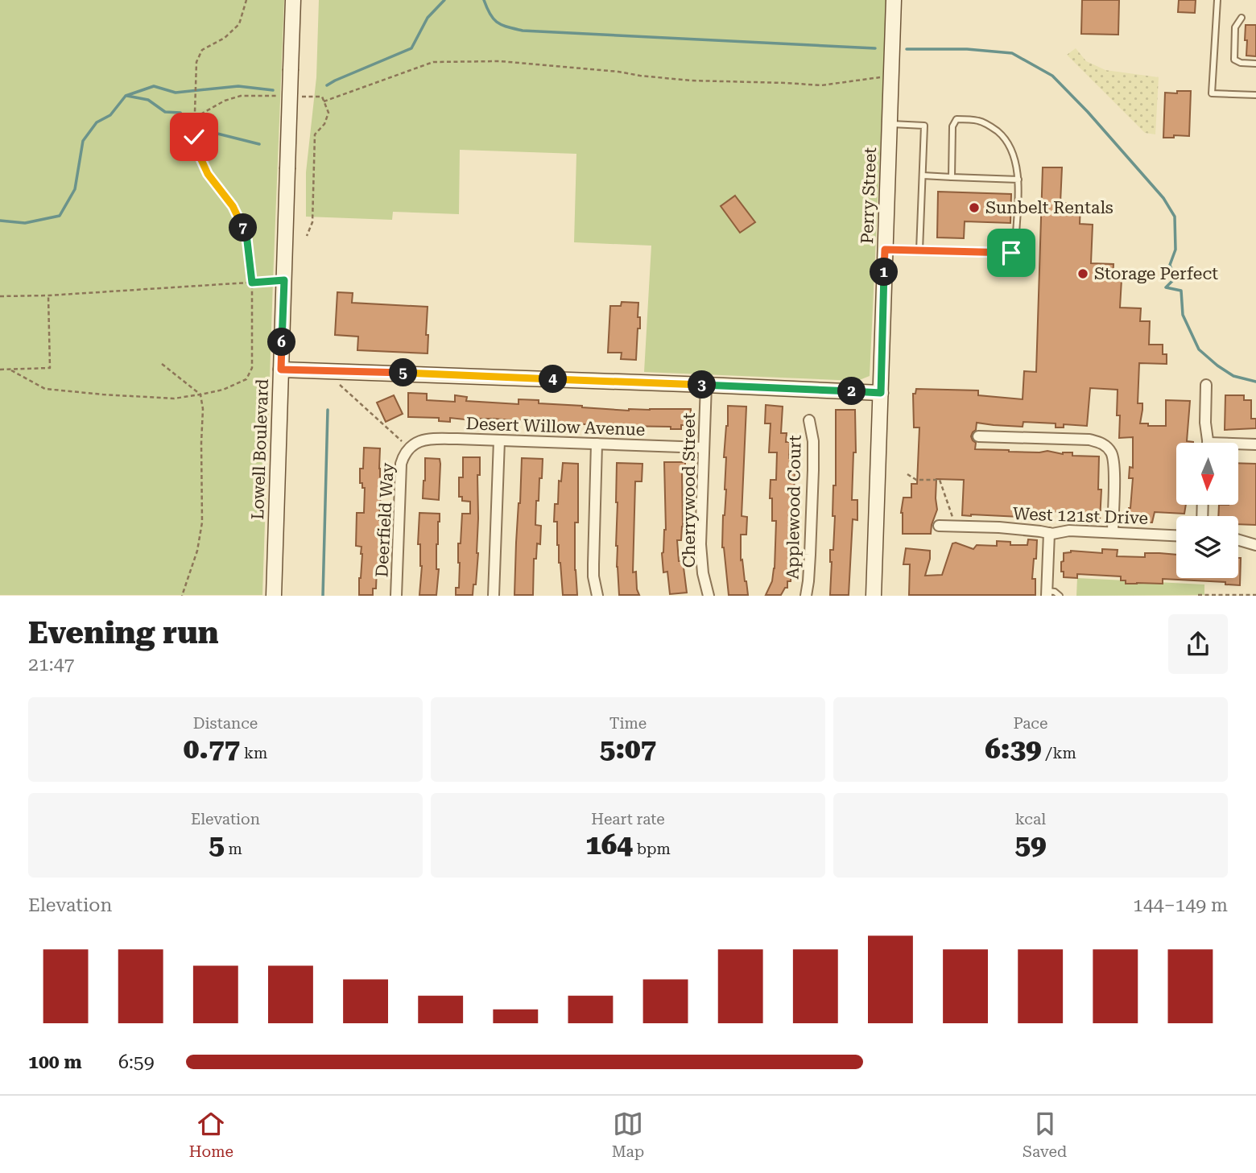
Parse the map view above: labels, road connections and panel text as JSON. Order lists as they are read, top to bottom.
{
  "streets": {
    "street": [
      "Perry Street",
      "Desert Willow Avenue",
      "Lowell Boulevard",
      "Cherrywood Street",
      "Applewood Court",
      "West 121st Drive",
      "Deerfield Way"
    ]
  },
  "crossings": [
    ["Desert Willow Avenue", "Cherrywood Street"],
    ["Desert Willow Avenue", "Deerfield Way"]
  ],
  "places": ["Sunbelt Rentals", "Storage Perfect"],
  "north": "bottom",
  "page": {
    "pins": [
      "7",
      "1",
      "6",
      "5",
      "4",
      "3",
      "2"
    ],
    "heading": ["Evening run", "21:47"],
    "stats": [
      ["Distance", "0.77 km"],
      ["Time", "5:07"],
      ["Pace", "6:39 /km"],
      ["Elevation", "5 m"],
      ["Heart rate", "164 bpm"],
      ["kcal", "59"]
    ],
    "chart": ["Elevation", "144–149 m"],
    "list": [
      {
        "name": "100 m",
        "note": "6:59"
      }
    ],
    "tabs": ["Home", "Map", "Saved"]
  }
}
